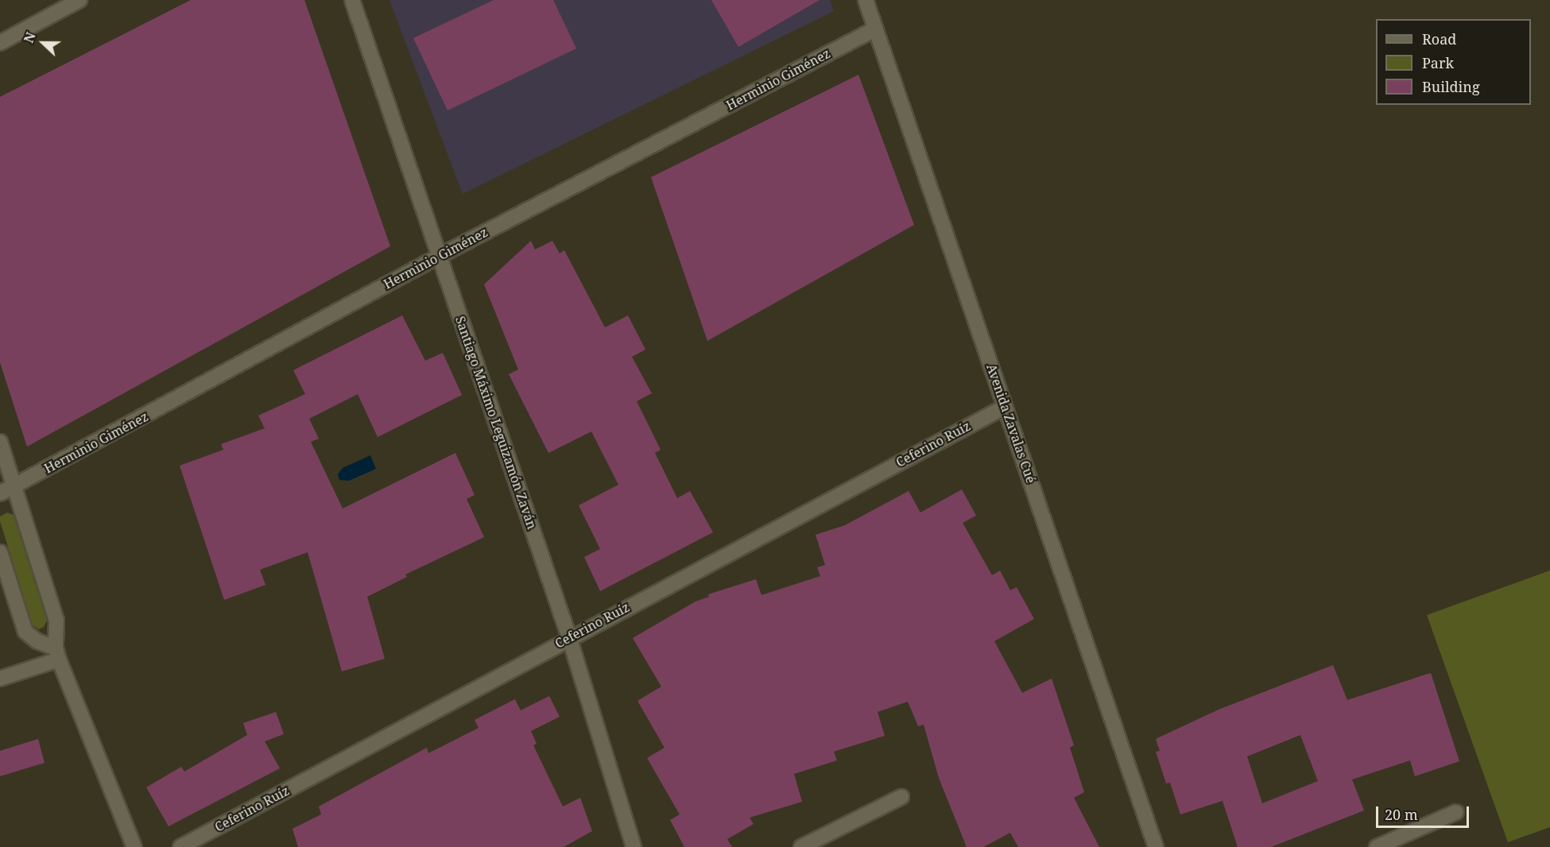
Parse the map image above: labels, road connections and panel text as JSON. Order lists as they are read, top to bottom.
{
  "streets": {
    "street": [
      "Herminio Giménez",
      "Santiago Máximo Leguizamón Zaván",
      "Avenida Zavalas Cué",
      "Ceferino Ruíz"
    ]
  },
  "crossings": [
    ["Herminio Giménez", "Santiago Máximo Leguizamón Zaván"],
    ["Herminio Giménez", "Avenida Zavalas Cué"],
    ["Santiago Máximo Leguizamón Zaván", "Ceferino Ruíz"],
    ["Avenida Zavalas Cué", "Ceferino Ruíz"]
  ],
  "legend": ["Road", "Park", "Building"],
  "scale_bar": "20 m",
  "north": "left"
}
